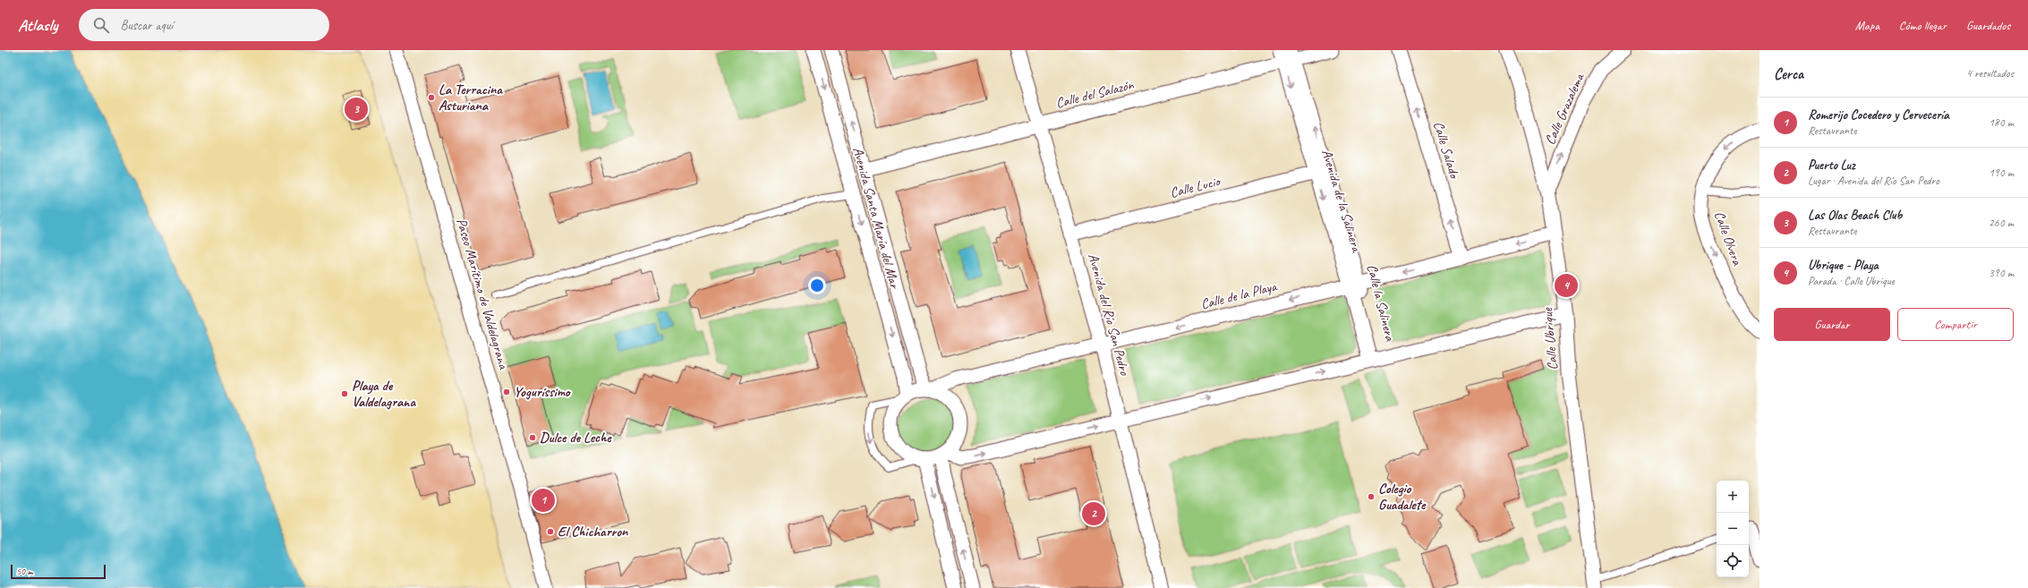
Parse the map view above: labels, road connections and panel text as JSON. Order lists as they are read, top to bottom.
{
  "streets": {
    "street": [
      "Calle del Salazón",
      "Calle Grazalema",
      "Calle Salado",
      "Calle Lucio",
      "Avenida de la Salinera",
      "Avenida Santa María del Mar",
      "Calle Olvera",
      "Paseo Marítimo de Valdelagrana",
      "Calle de la Playa",
      "Avenida del Río San Pedro",
      "Calle Ubrique"
    ]
  },
  "crossings": [
    ["Calle del Salazón", "Avenida de la Salinera"],
    ["Calle del Salazón", "Avenida Santa María del Mar"],
    ["Calle del Salazón", "Avenida del Río San Pedro"],
    ["Calle Grazalema", "Calle Ubrique"],
    ["Calle Salado", "Calle de la Playa"],
    ["Calle Lucio", "Avenida de la Salinera"],
    ["Calle Lucio", "Avenida del Río San Pedro"],
    ["Avenida de la Salinera", "Calle de la Playa"],
    ["Avenida Santa María del Mar", "Calle de la Playa"],
    ["Calle de la Playa", "Avenida del Río San Pedro"],
    ["Calle de la Playa", "Calle Ubrique"]
  ],
  "one_way": ["Calle Grazalema", "Calle Salado", "Calle Olvera"],
  "places": [
    "La Terracina Asturiana",
    "Yoguríssimo",
    "Playa de Valdelagrana",
    "Dulce de Leche",
    "Colegio Guadalete",
    "El Chicharron"
  ],
  "scale_bar": "50 m",
  "page": {
    "header": "Atlasly",
    "search": "Buscar aquí",
    "nav": ["Mapa", "Cómo llegar", "Guardados"],
    "heading": ["Cerca", "4 resultados"],
    "pins": [
      "3",
      "4",
      "1",
      "2"
    ],
    "list": [
      {
        "mark": "1",
        "name": "Romerijo Cocedero y Cervecería",
        "note": "Restaurante",
        "value": "180 m"
      },
      {
        "mark": "2",
        "name": "Puerto Luz",
        "note": "Lugar · Avenida del Río San Pedro",
        "value": "190 m"
      },
      {
        "mark": "3",
        "name": "Las Olas Beach Club",
        "note": "Restaurante",
        "value": "260 m"
      },
      {
        "mark": "4",
        "name": "Ubrique - Playa",
        "note": "Parada · Calle Ubrique",
        "value": "390 m"
      }
    ],
    "buttons": ["Guardar", "Compartir"],
    "map_buttons": ["+", "−"],
    "scale": "50 m"
  }
}
